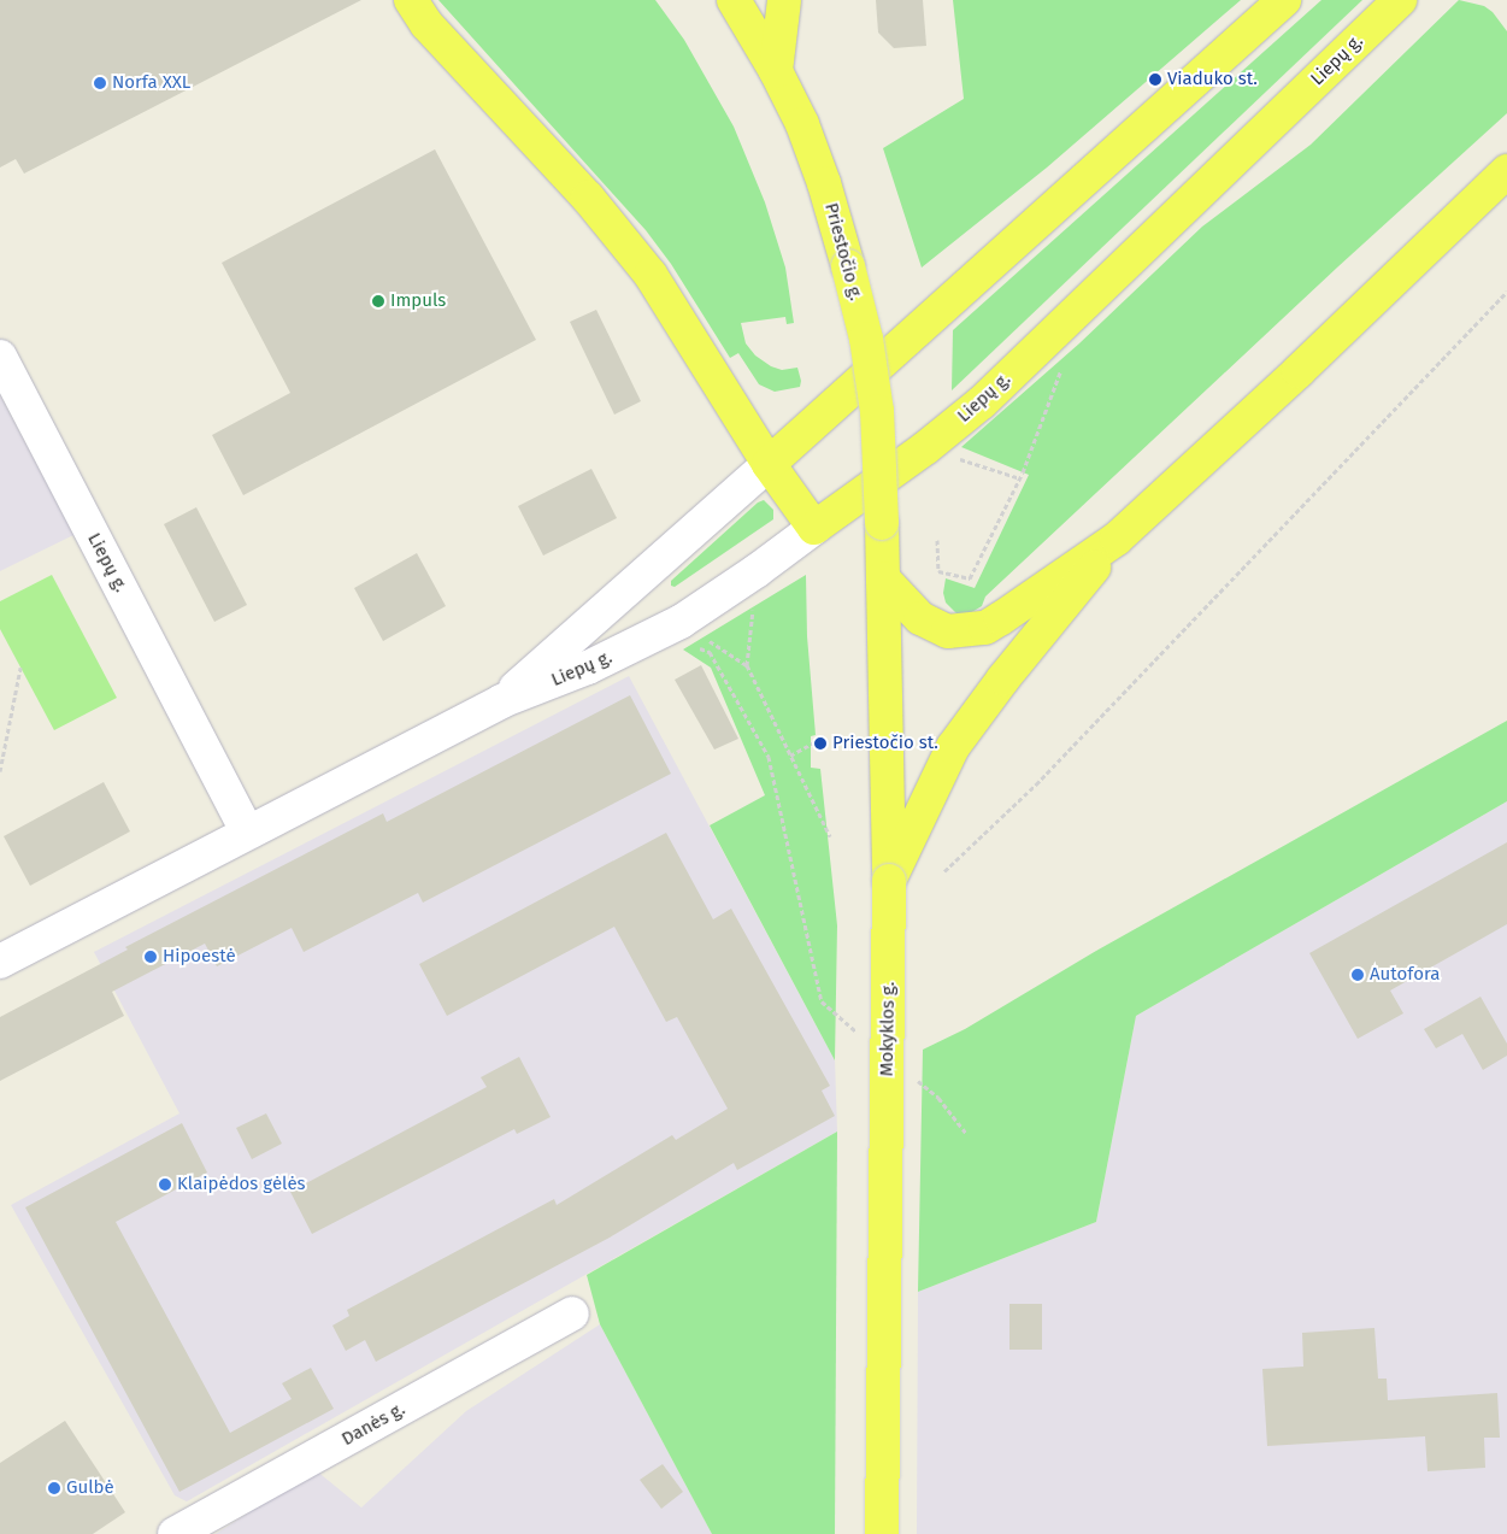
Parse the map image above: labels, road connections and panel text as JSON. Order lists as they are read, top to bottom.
{
  "streets": {
    "main road": [
      "Liepų g.",
      "Priestočio g.",
      "Mokyklos g.",
      "Danės g."
    ]
  },
  "crossings": [
    ["Priestočio g.", "Mokyklos g."]
  ],
  "places": [
    "Viaduko st.",
    "Norfa XXL",
    "Impuls",
    "Priestočio st.",
    "Hipoestė",
    "Autofora",
    "Klaipėdos gėlės",
    "Gulbė"
  ]
}
